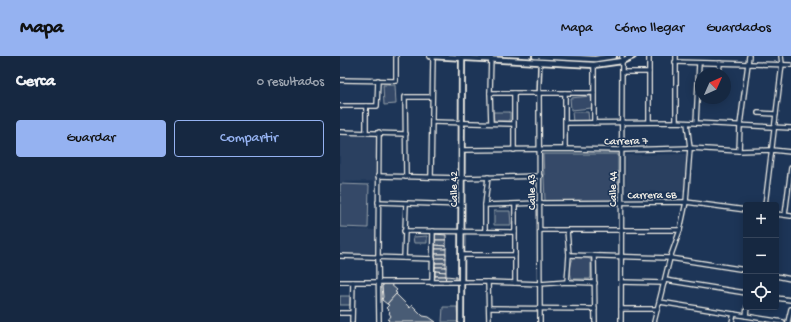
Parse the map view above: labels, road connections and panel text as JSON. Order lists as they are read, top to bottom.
{
  "streets": {
    "street": [
      "Carrera 7",
      "Calle 42",
      "Calle 44",
      "Calle 43",
      "Carrera 6B"
    ]
  },
  "crossings": [
    ["Carrera 7", "Calle 42"],
    ["Carrera 7", "Calle 44"],
    ["Carrera 7", "Calle 43"],
    ["Calle 44", "Carrera 6B"],
    ["Calle 43", "Carrera 6B"]
  ],
  "north": "top right",
  "page": {
    "header": "Mapa",
    "nav": ["Mapa", "Cómo llegar", "Guardados"],
    "heading": ["Cerca", "0 resultados"],
    "buttons": ["Guardar", "Compartir"],
    "map_buttons": ["+", "−"]
  }
}
